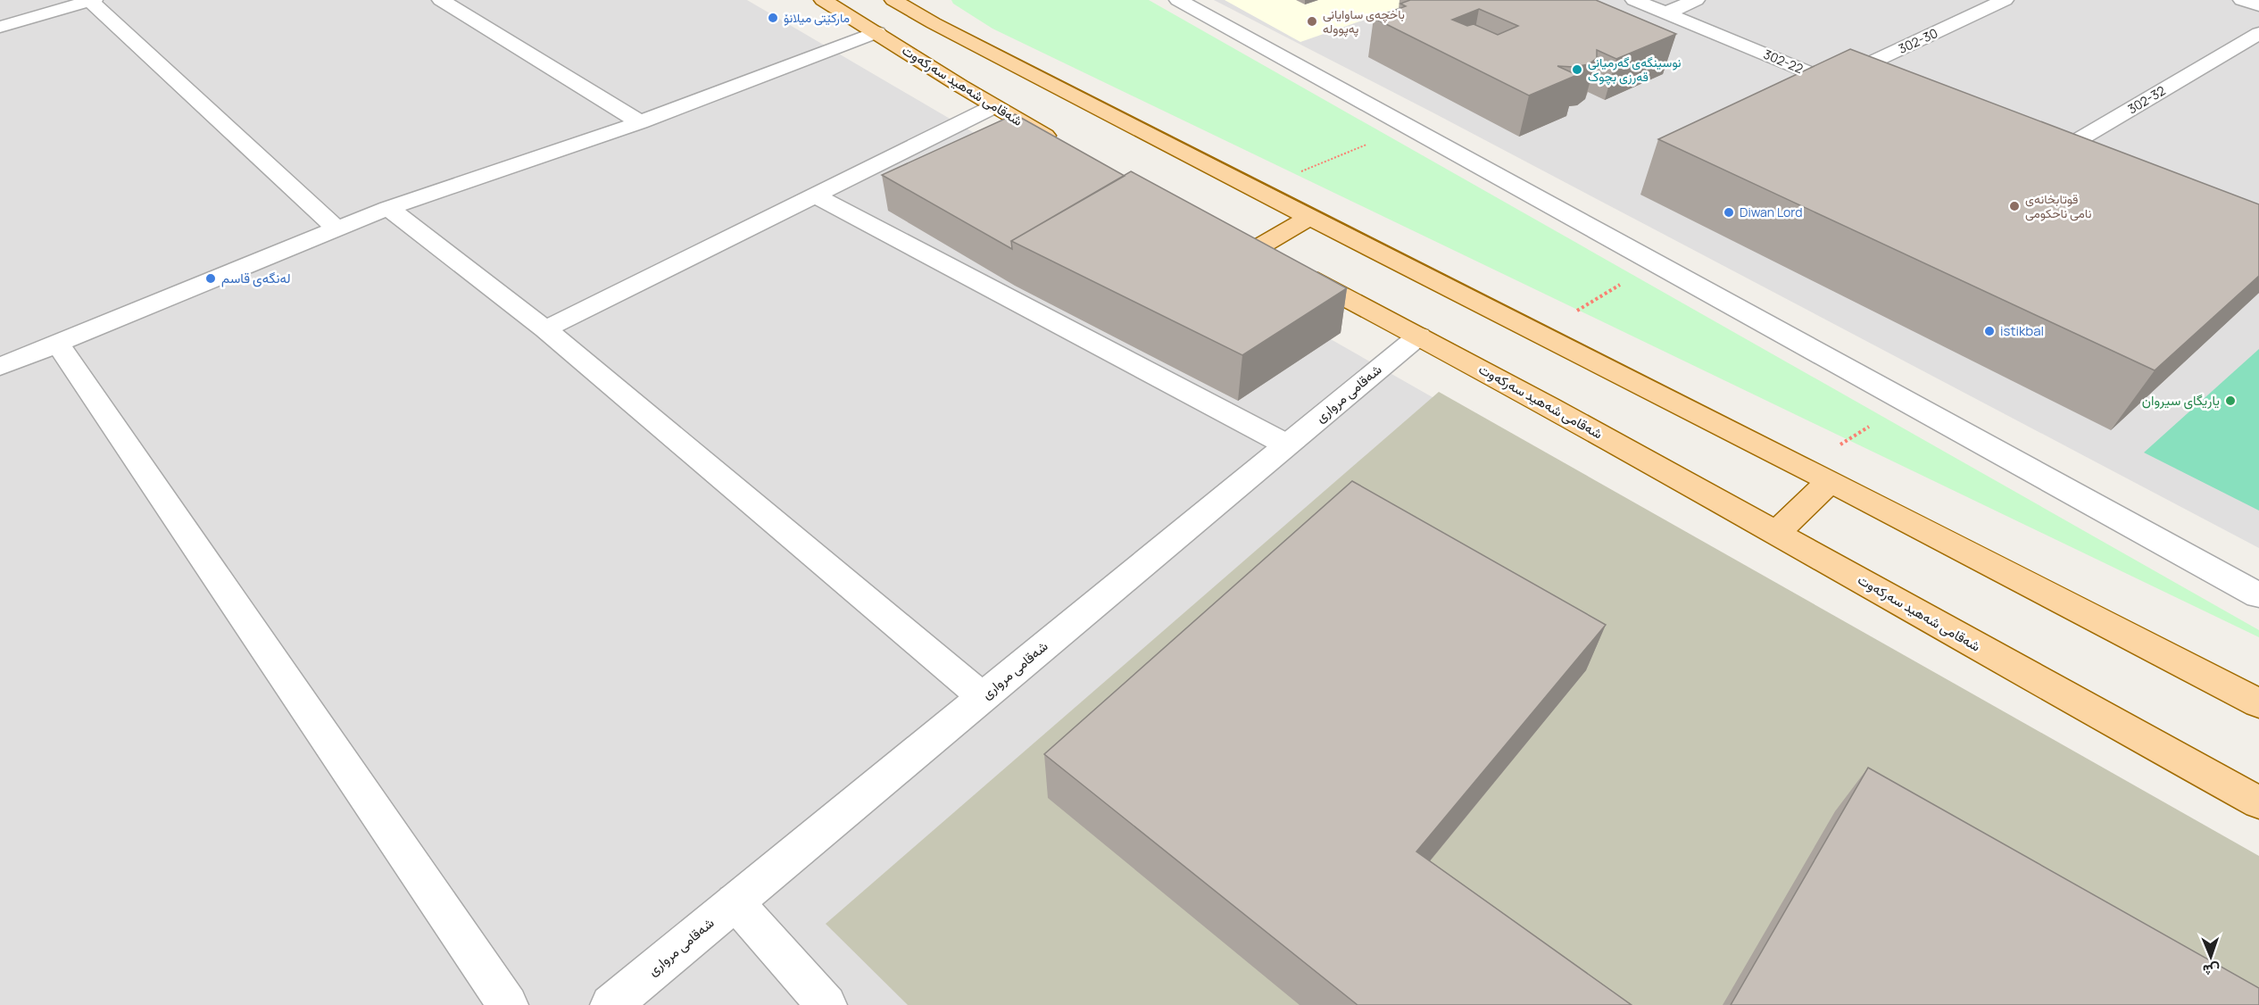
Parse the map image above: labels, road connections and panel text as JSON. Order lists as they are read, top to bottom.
{
  "streets": {
    "main road": ["شەقامی شەهید سەرکەوت"],
    "street": [
      "302-30",
      "302-22",
      "302-32",
      "شەقامی مرواری"
    ]
  },
  "crossings": [
    ["302-30", "302-22"],
    ["شەقامی شەهید سەرکەوت", "شەقامی مرواری"]
  ],
  "places": [
    "مارکێتی میلانۆ",
    "باخچەی ساوایانی پەپوولە",
    "نوسینگەی گەرمیانی قەرزی بچوک",
    "قوتابخانەی نامی ناحکومی",
    "Diwan Lord",
    "لەنگەی قاسم",
    "istikbal",
    "یاریگای سیروان"
  ],
  "north": "bottom"
}
